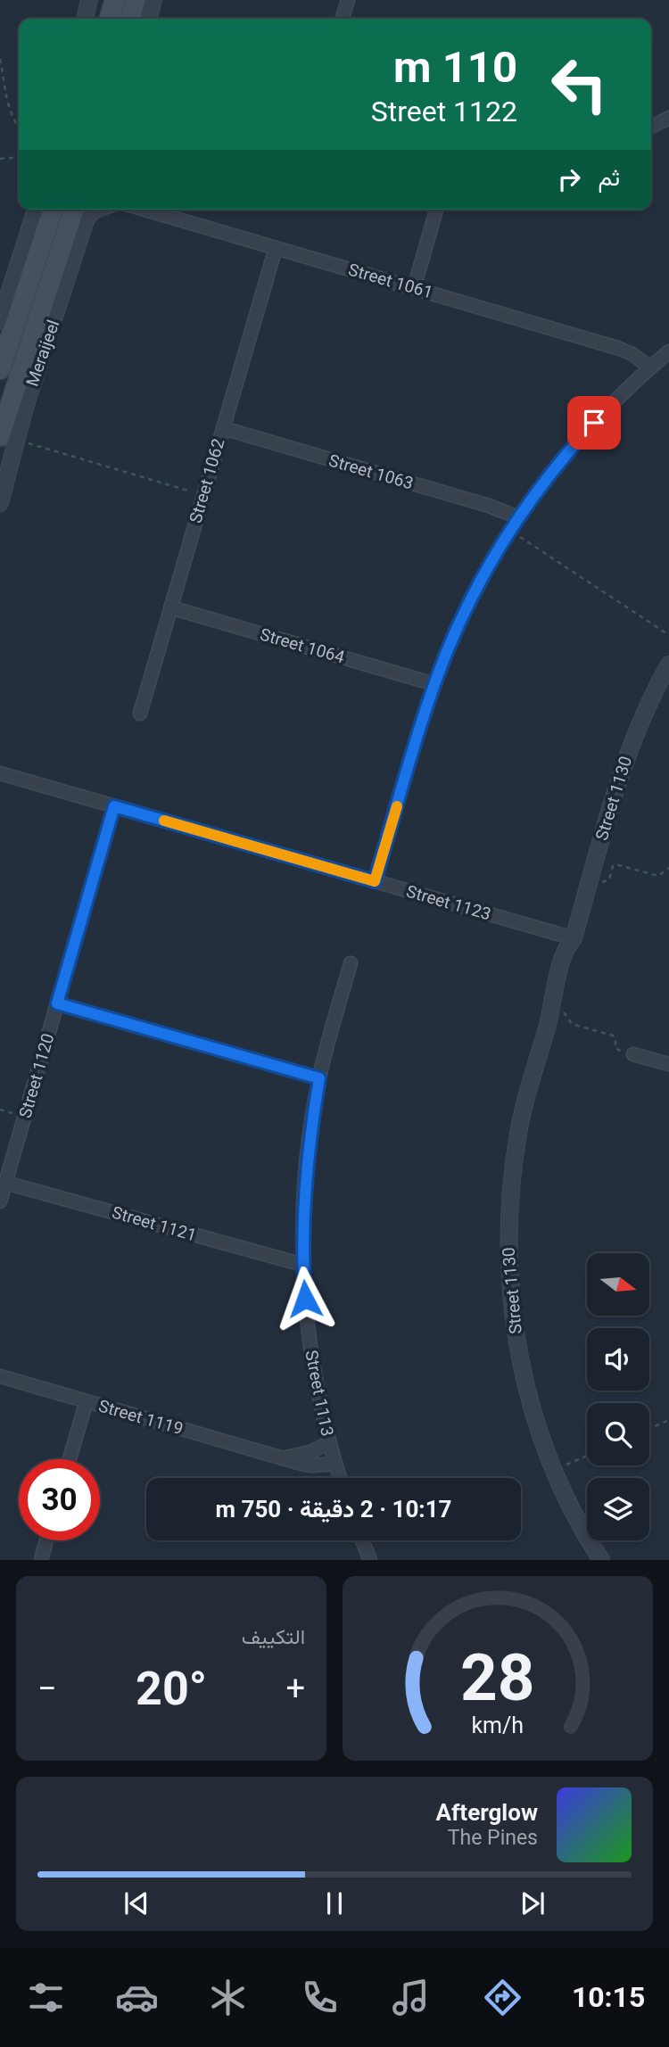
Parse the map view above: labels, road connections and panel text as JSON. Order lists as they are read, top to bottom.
{
  "streets": {
    "main road": ["Meraijeel"],
    "street": [
      "Street 1061",
      "Street 1063",
      "Street 1062",
      "Street 1064",
      "Street 1130",
      "Street 1123",
      "Street 1120",
      "Street 1121",
      "Street 1113",
      "Street 1119"
    ]
  },
  "crossings": [
    ["Street 1061", "Street 1062"],
    ["Street 1063", "Street 1062"],
    ["Street 1062", "Street 1064"],
    ["Street 1130", "Street 1123"],
    ["Street 1123", "Street 1120"],
    ["Street 1120", "Street 1121"],
    ["Street 1121", "Street 1113"],
    ["Street 1113", "Street 1119"]
  ],
  "north": "right",
  "page": {
    "turn": ["110 m", "Street 1122"],
    "then": "ثم",
    "limit": "30",
    "trip": "10:17 · 2 دقيقة · 750 m",
    "tile": "التكييف",
    "heat": ["−", "20°", "+"],
    "song": ["Afterglow", "The Pines"],
    "tabs": "10:15",
    "gauge": ["28", "km/h"]
  }
}
